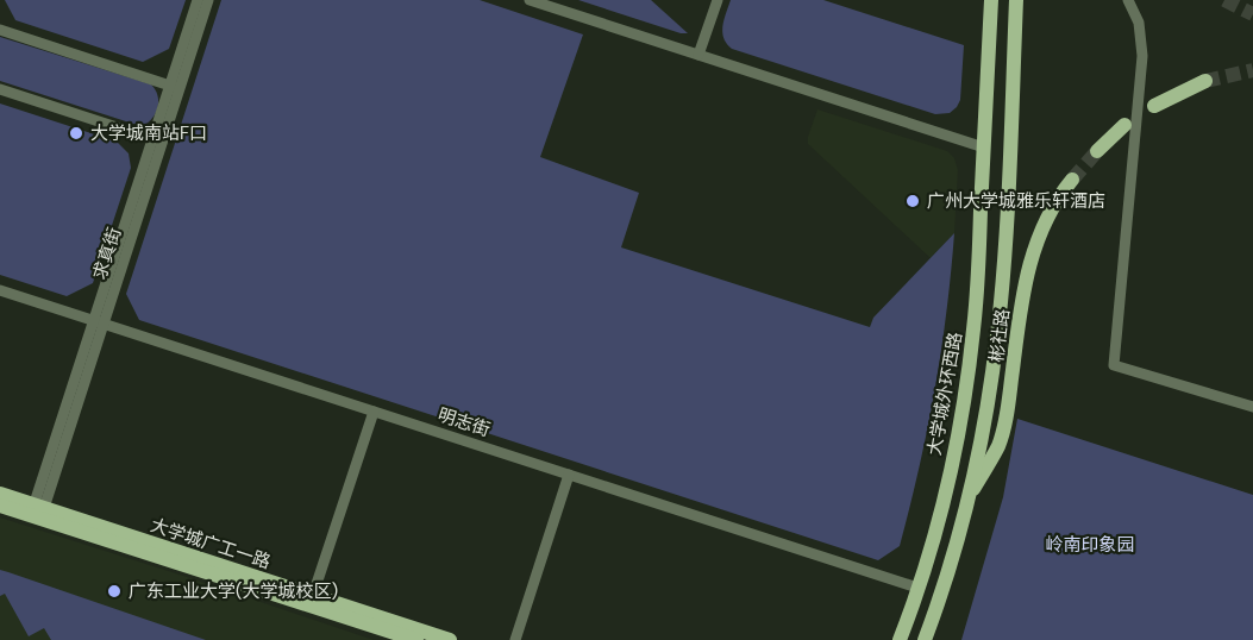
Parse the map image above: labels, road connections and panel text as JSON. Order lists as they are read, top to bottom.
{
  "streets": {
    "main road": ["彬社路", "大学城外环西路", "大学城广工一路"],
    "street": ["求真街", "明志街"]
  },
  "crossings": [
    ["求真街", "明志街"],
    ["求真街", "大学城广工一路"],
    ["大学城外环西路", "明志街"]
  ],
  "parks": ["岭南印象园"],
  "places": ["大学城南站F口", "广州大学城雅乐轩酒店", "广东工业大学(大学城校区)"]
}
